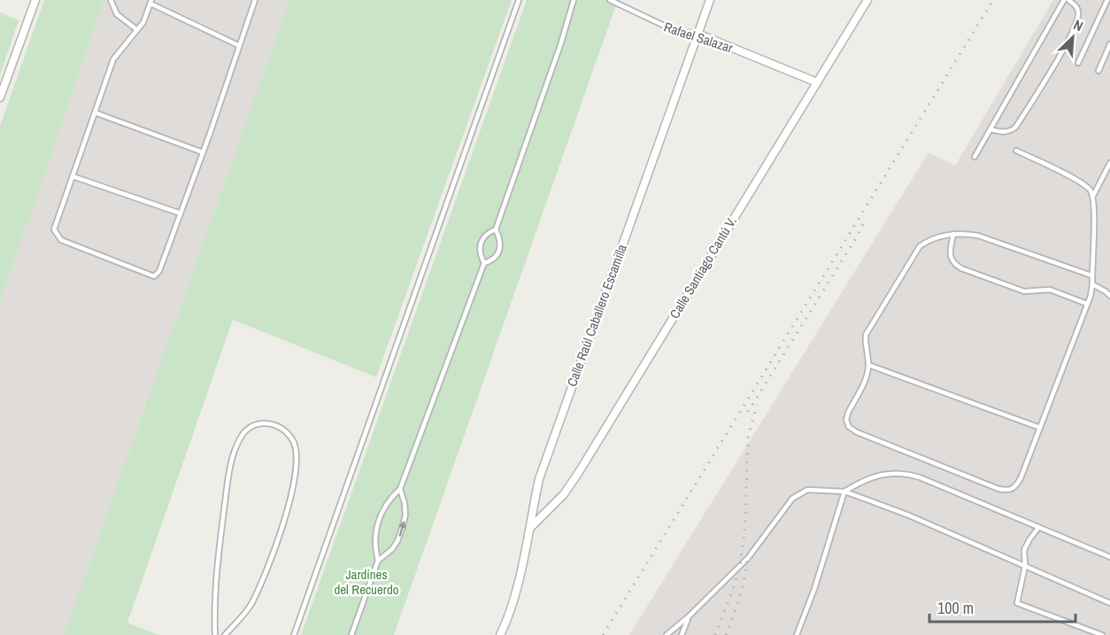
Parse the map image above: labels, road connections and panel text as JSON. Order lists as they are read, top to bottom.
{
  "streets": {
    "street": ["Rafael Salazar", "Calle Santiago Cantú V.", "Calle Raúl Caballero Escamilla"]
  },
  "crossings": [
    ["Rafael Salazar", "Calle Santiago Cantú V."],
    ["Rafael Salazar", "Calle Raúl Caballero Escamilla"],
    ["Calle Santiago Cantú V.", "Calle Raúl Caballero Escamilla"]
  ],
  "parks": ["Jardínes del Recuerdo"],
  "scale_bar": "100 m",
  "north": "top right"
}
